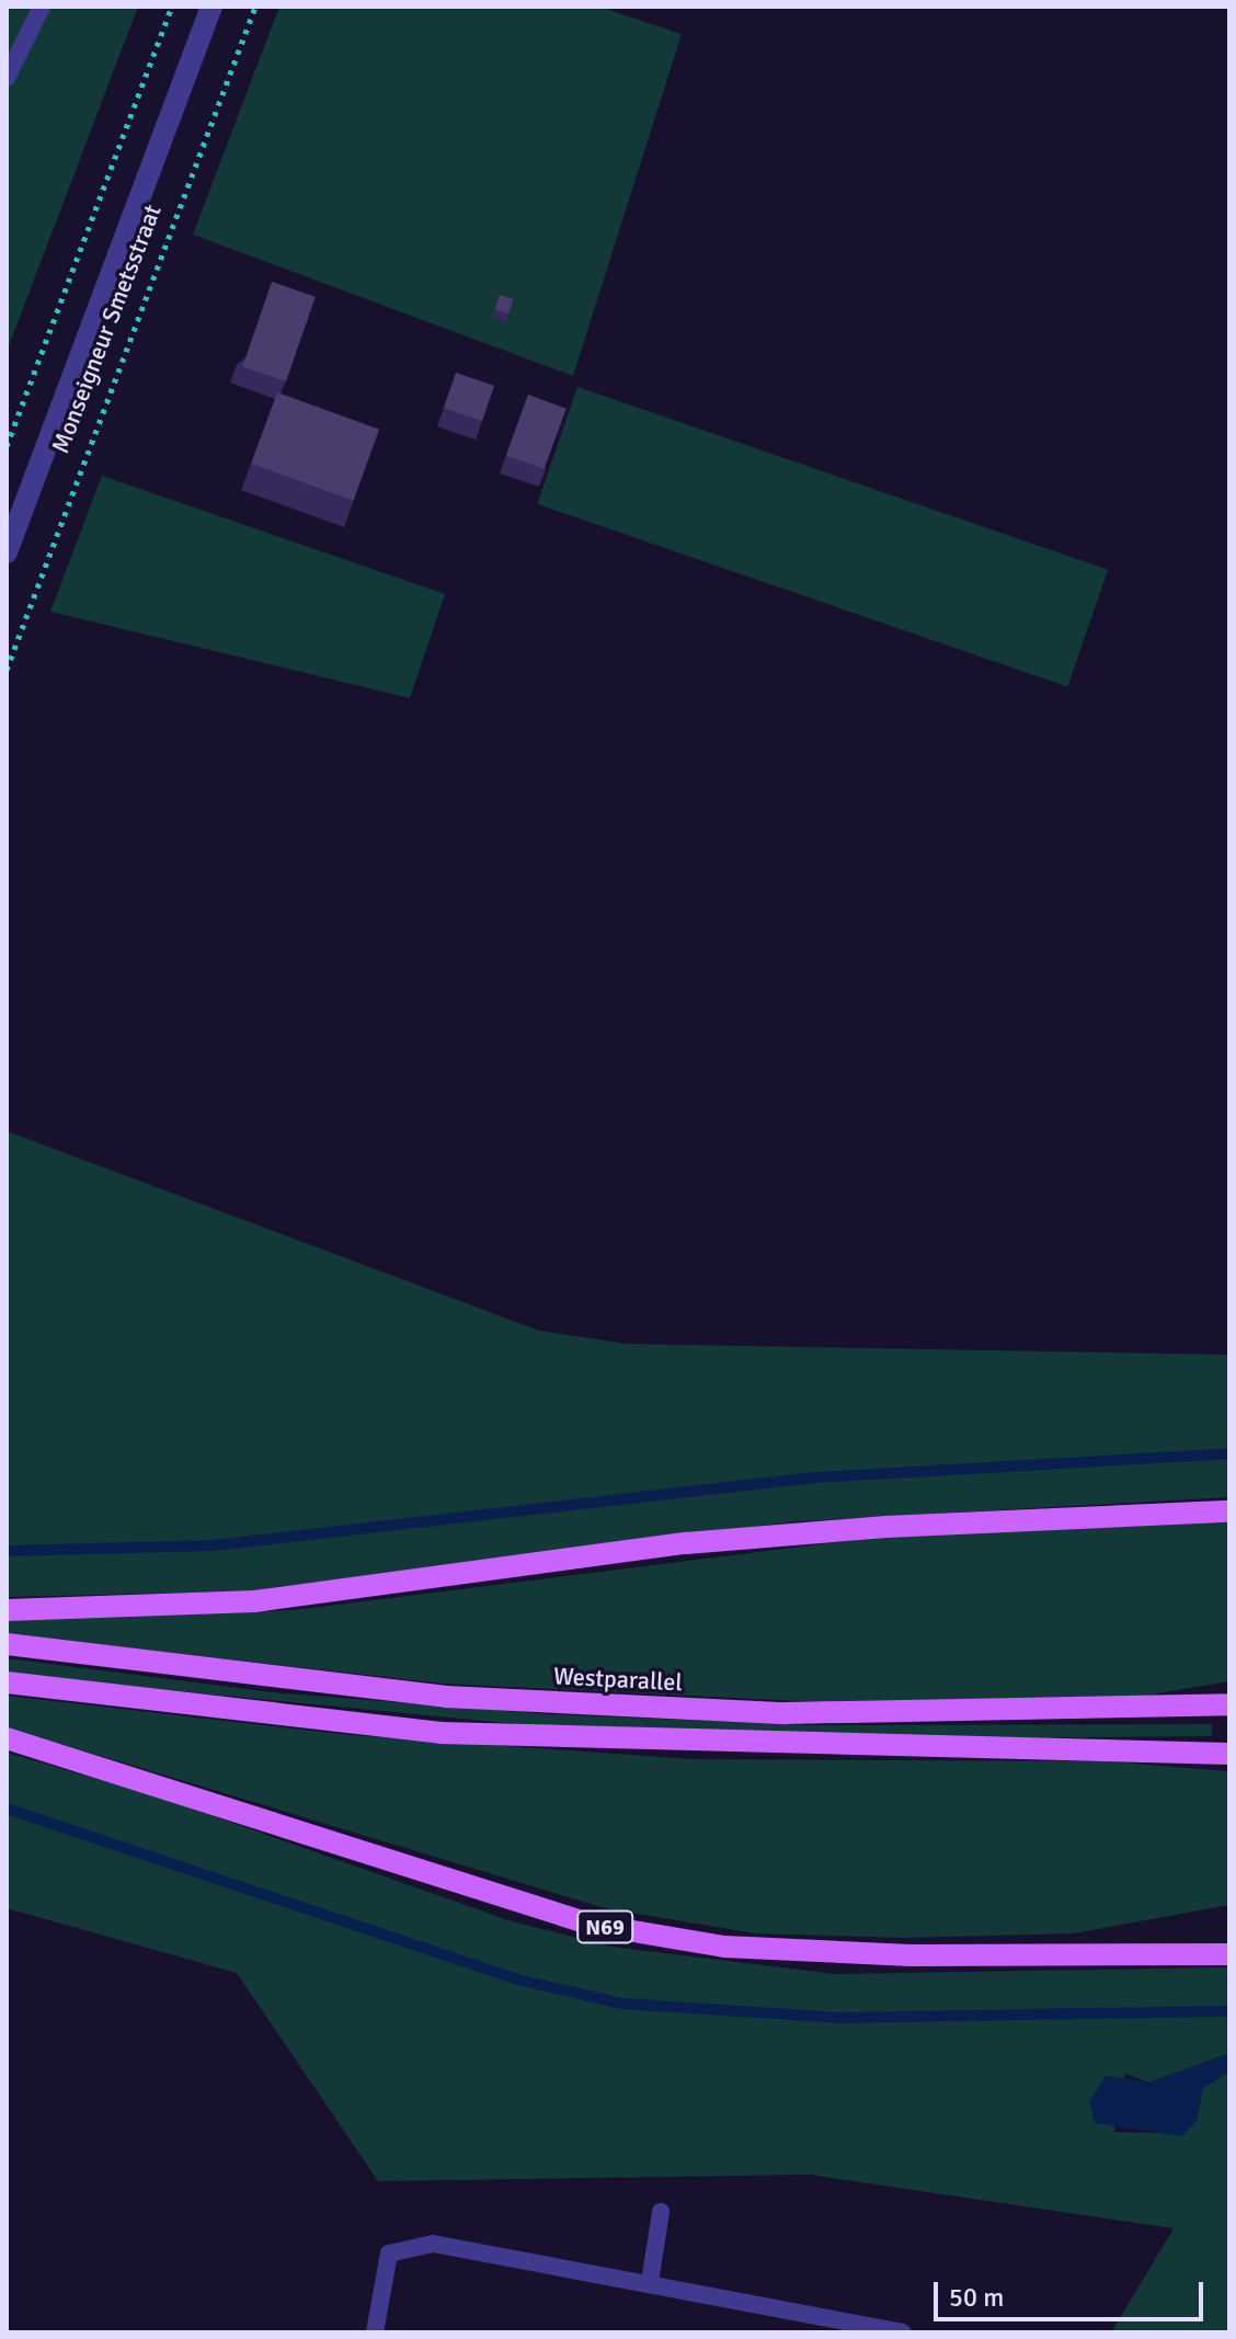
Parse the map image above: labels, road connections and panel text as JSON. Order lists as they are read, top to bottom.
{
  "streets": {
    "main road": ["Westparallel", "N69"],
    "street": ["Monseigneur Smetsstraat"]
  },
  "scale_bar": "50 m"
}
